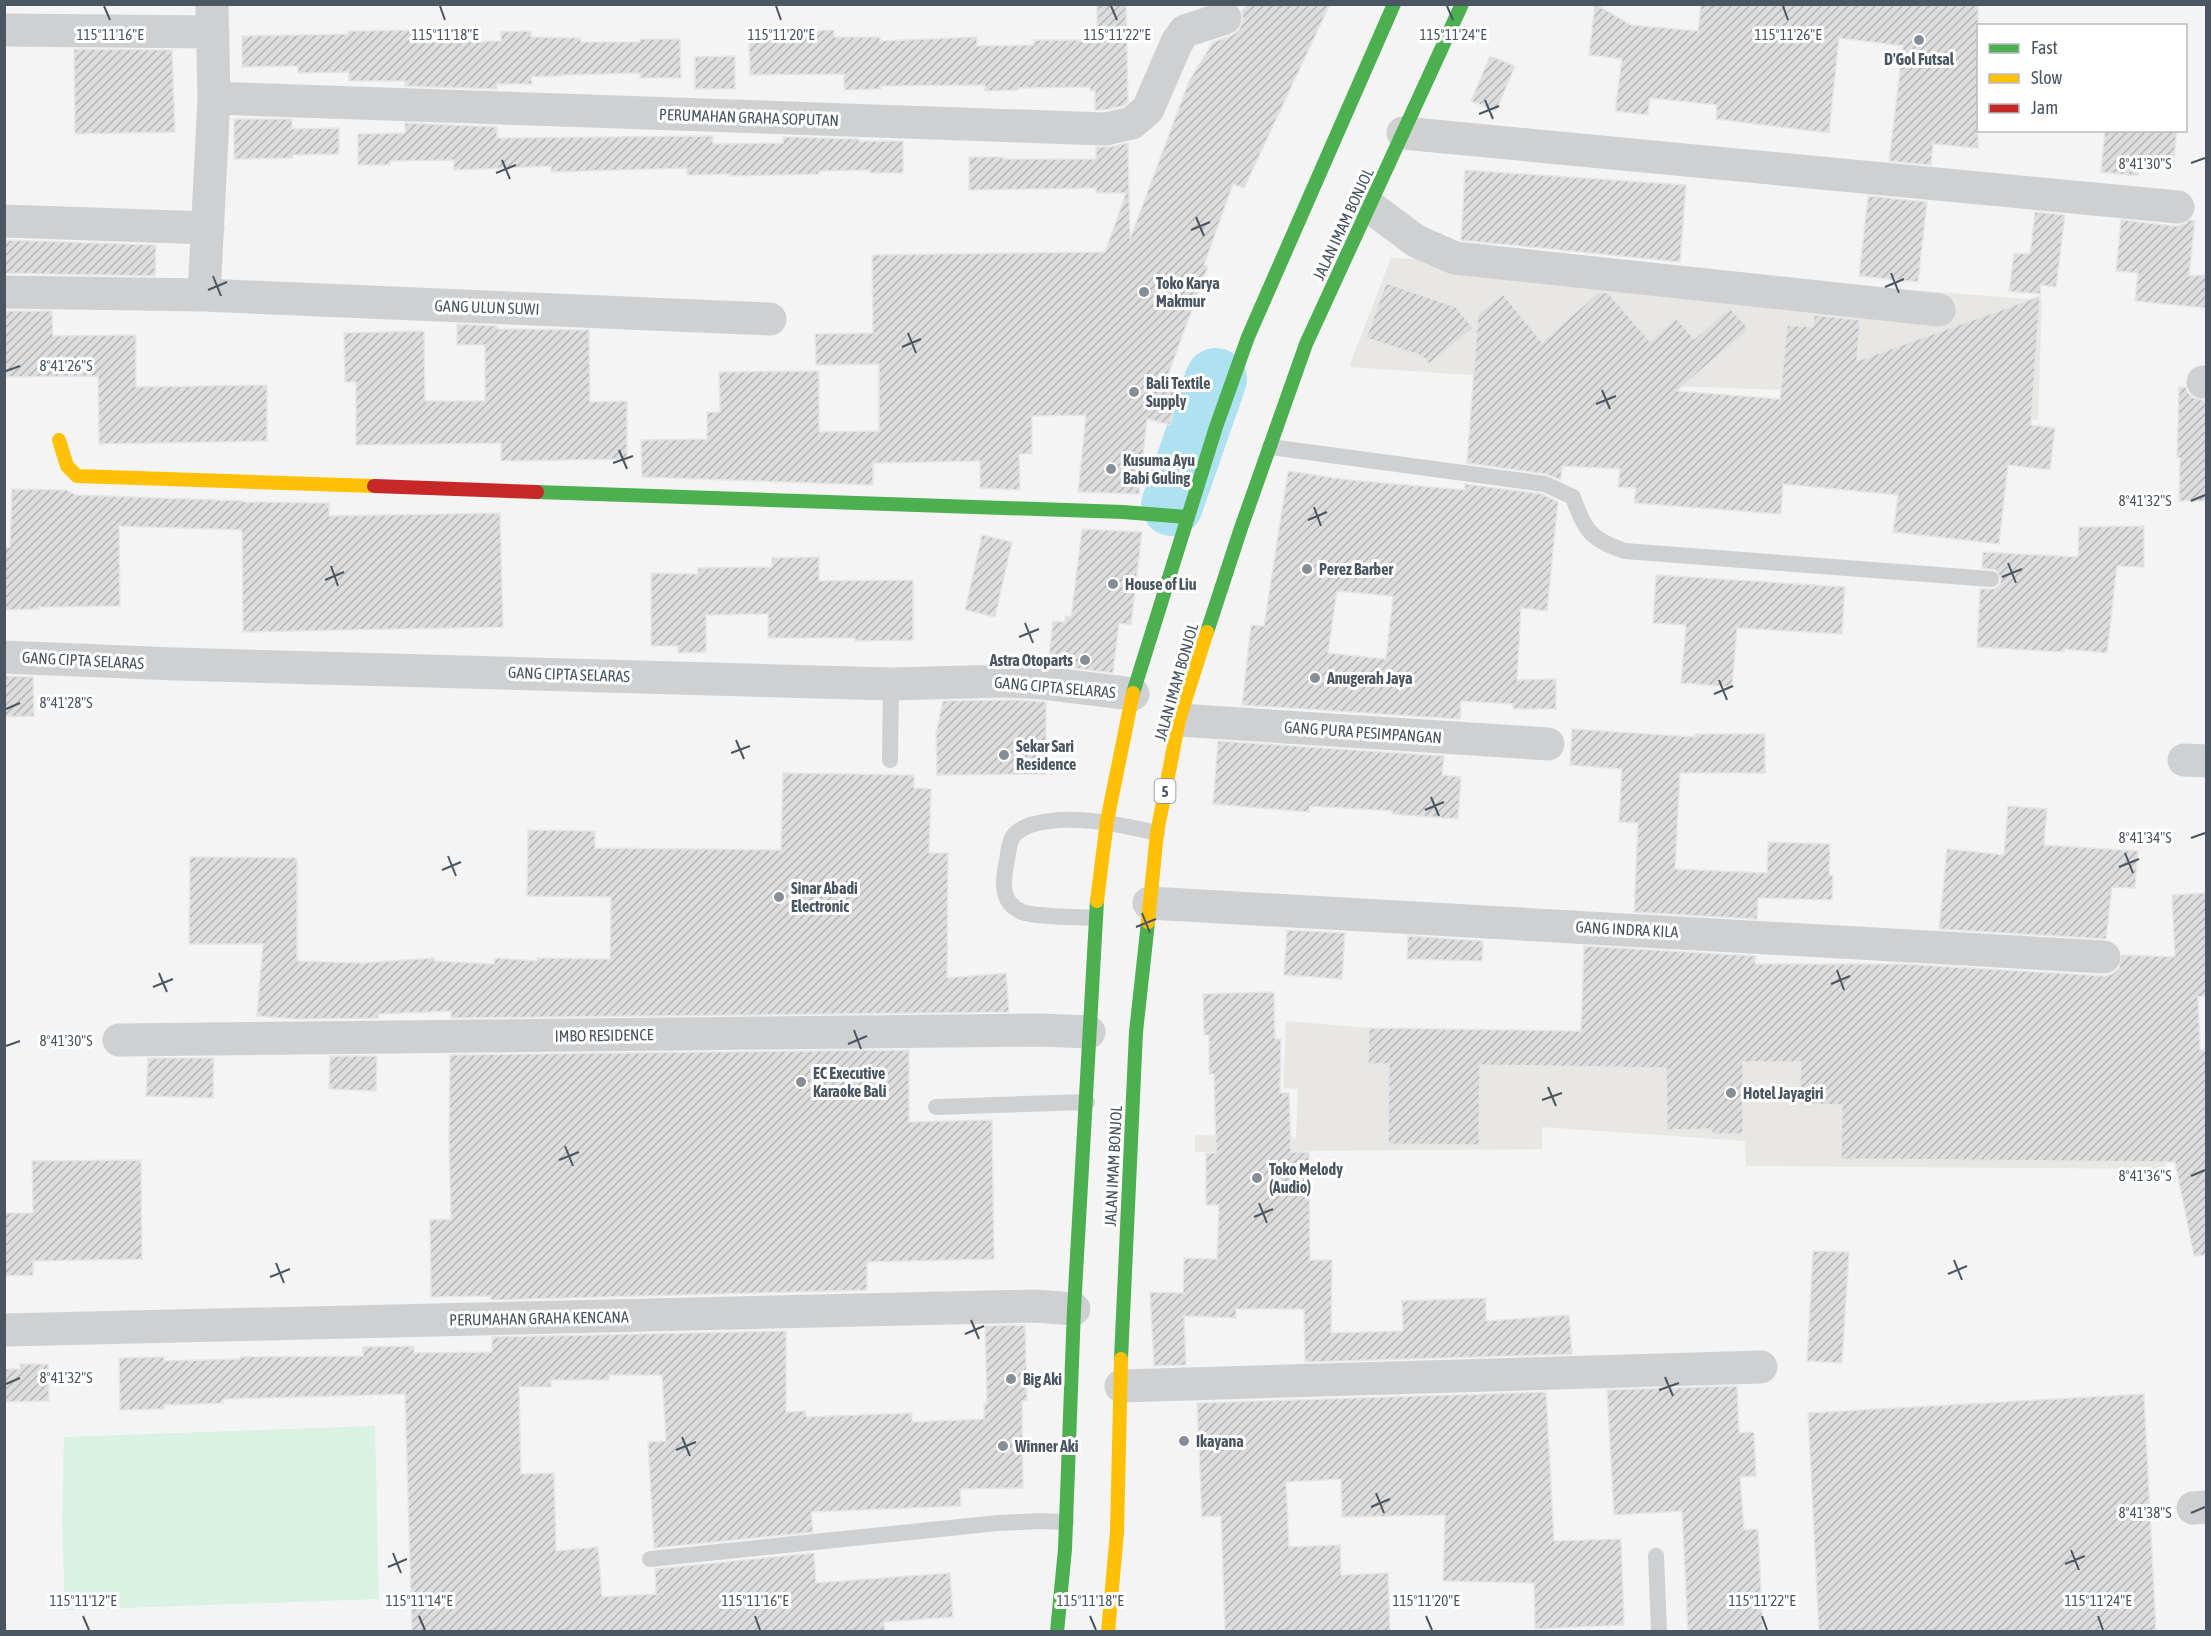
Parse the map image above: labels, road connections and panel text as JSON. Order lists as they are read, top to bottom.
{
  "streets": {
    "main road": ["JALAN IMAM BONJOL", "5"],
    "street": [
      "PERUMAHAN GRAHA SOPUTAN",
      "GANG ULUN SUWI",
      "GANG CIPTA SELARAS",
      "GANG PURA PESIMPANGAN",
      "GANG INDRA KILA",
      "IMBO RESIDENCE",
      "PERUMAHAN GRAHA KENCANA"
    ]
  },
  "crossings": [
    ["JALAN IMAM BONJOL", "GANG CIPTA SELARAS"],
    ["JALAN IMAM BONJOL", "GANG PURA PESIMPANGAN"],
    ["JALAN IMAM BONJOL", "GANG INDRA KILA"],
    ["JALAN IMAM BONJOL", "IMBO RESIDENCE"],
    ["JALAN IMAM BONJOL", "PERUMAHAN GRAHA KENCANA"]
  ],
  "places": [
    "D'Gol Futsal",
    "Toko Karya Makmur",
    "Bali Textile Supply",
    "Kusuma Ayu Babi Guling",
    "Perez Barber",
    "House of Liu",
    "Astra Otoparts",
    "Anugerah Jaya",
    "Sekar Sari Residence",
    "Sinar Abadi Electronic",
    "EC Executive Karaoke Bali",
    "Hotel Jayagiri",
    "Toko Melody (Audio)",
    "Big Aki",
    "Ikayana",
    "Winner Aki"
  ],
  "legend": ["Fast", "Slow", "Jam"],
  "coordinates": [
    "115°11'16\"E",
    "115°11'18\"E",
    "115°11'20\"E",
    "115°11'22\"E",
    "115°11'24\"E",
    "115°11'26\"E",
    "8°41'30\"S",
    "8°41'26\"S",
    "8°41'32\"S",
    "8°41'28\"S",
    "8°41'34\"S",
    "8°41'36\"S",
    "8°41'38\"S",
    "115°11'12\"E",
    "115°11'14\"E"
  ]
}
